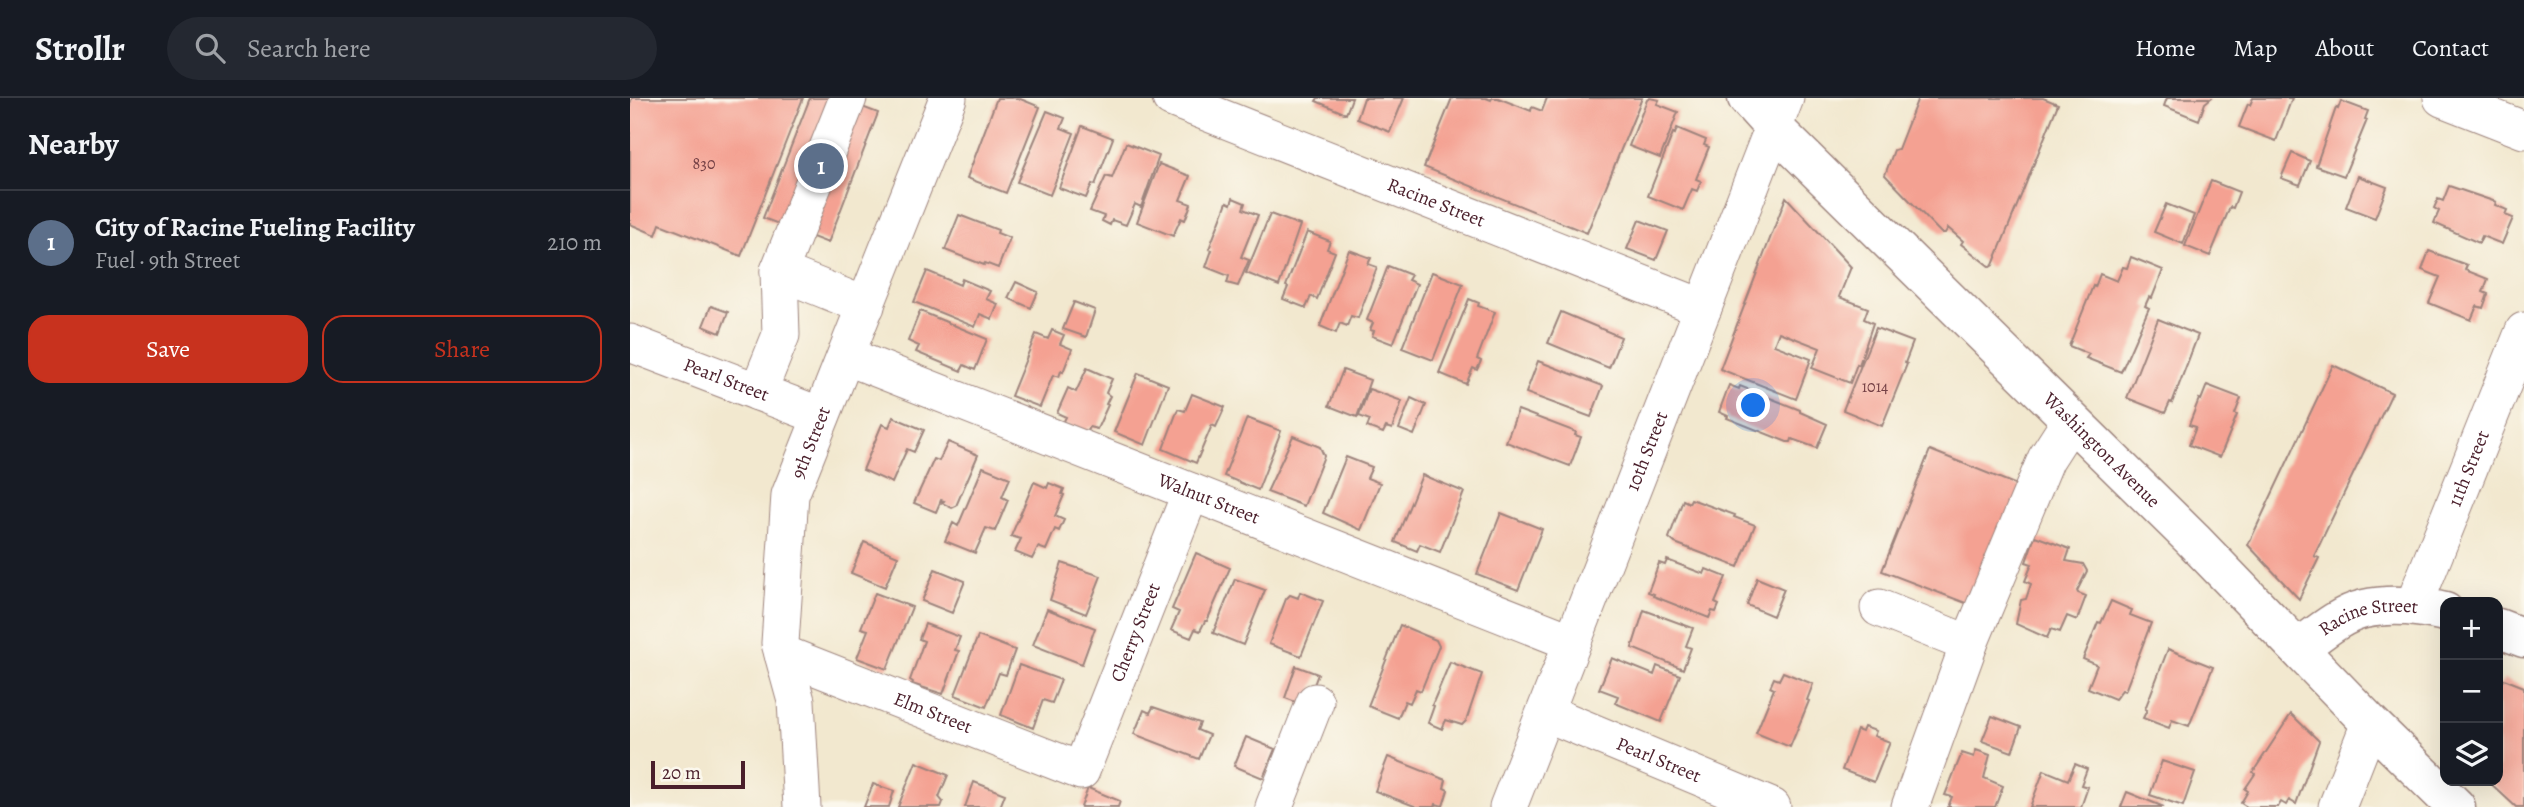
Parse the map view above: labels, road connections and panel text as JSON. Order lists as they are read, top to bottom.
{
  "streets": {
    "main road": ["Racine Street", "Washington Avenue"],
    "street": [
      "Pearl Street",
      "9th Street",
      "10th Street",
      "11th Street",
      "Walnut Street",
      "Cherry Street",
      "Elm Street"
    ]
  },
  "crossings": [
    ["Racine Street", "Washington Avenue"],
    ["Racine Street", "10th Street"],
    ["Racine Street", "11th Street"],
    ["Pearl Street", "9th Street"],
    ["Pearl Street", "10th Street"],
    ["9th Street", "Walnut Street"],
    ["9th Street", "Elm Street"],
    ["Washington Avenue", "10th Street"],
    ["10th Street", "Walnut Street"],
    ["Walnut Street", "Cherry Street"],
    ["Cherry Street", "Elm Street"]
  ],
  "house_numbers": ["830", "1014"],
  "scale_bar": "20 m",
  "page": {
    "header": "Strollr",
    "search": "Search here",
    "nav": [
      "Home",
      "Map",
      "About",
      "Contact"
    ],
    "heading": "Nearby",
    "pins": "1",
    "list": [
      {
        "mark": "1",
        "name": "City of Racine Fueling Facility",
        "note": "Fuel · 9th Street",
        "value": "210 m"
      }
    ],
    "buttons": ["Save", "Share"],
    "map_buttons": ["+", "−"],
    "scale": "20 m"
  }
}
